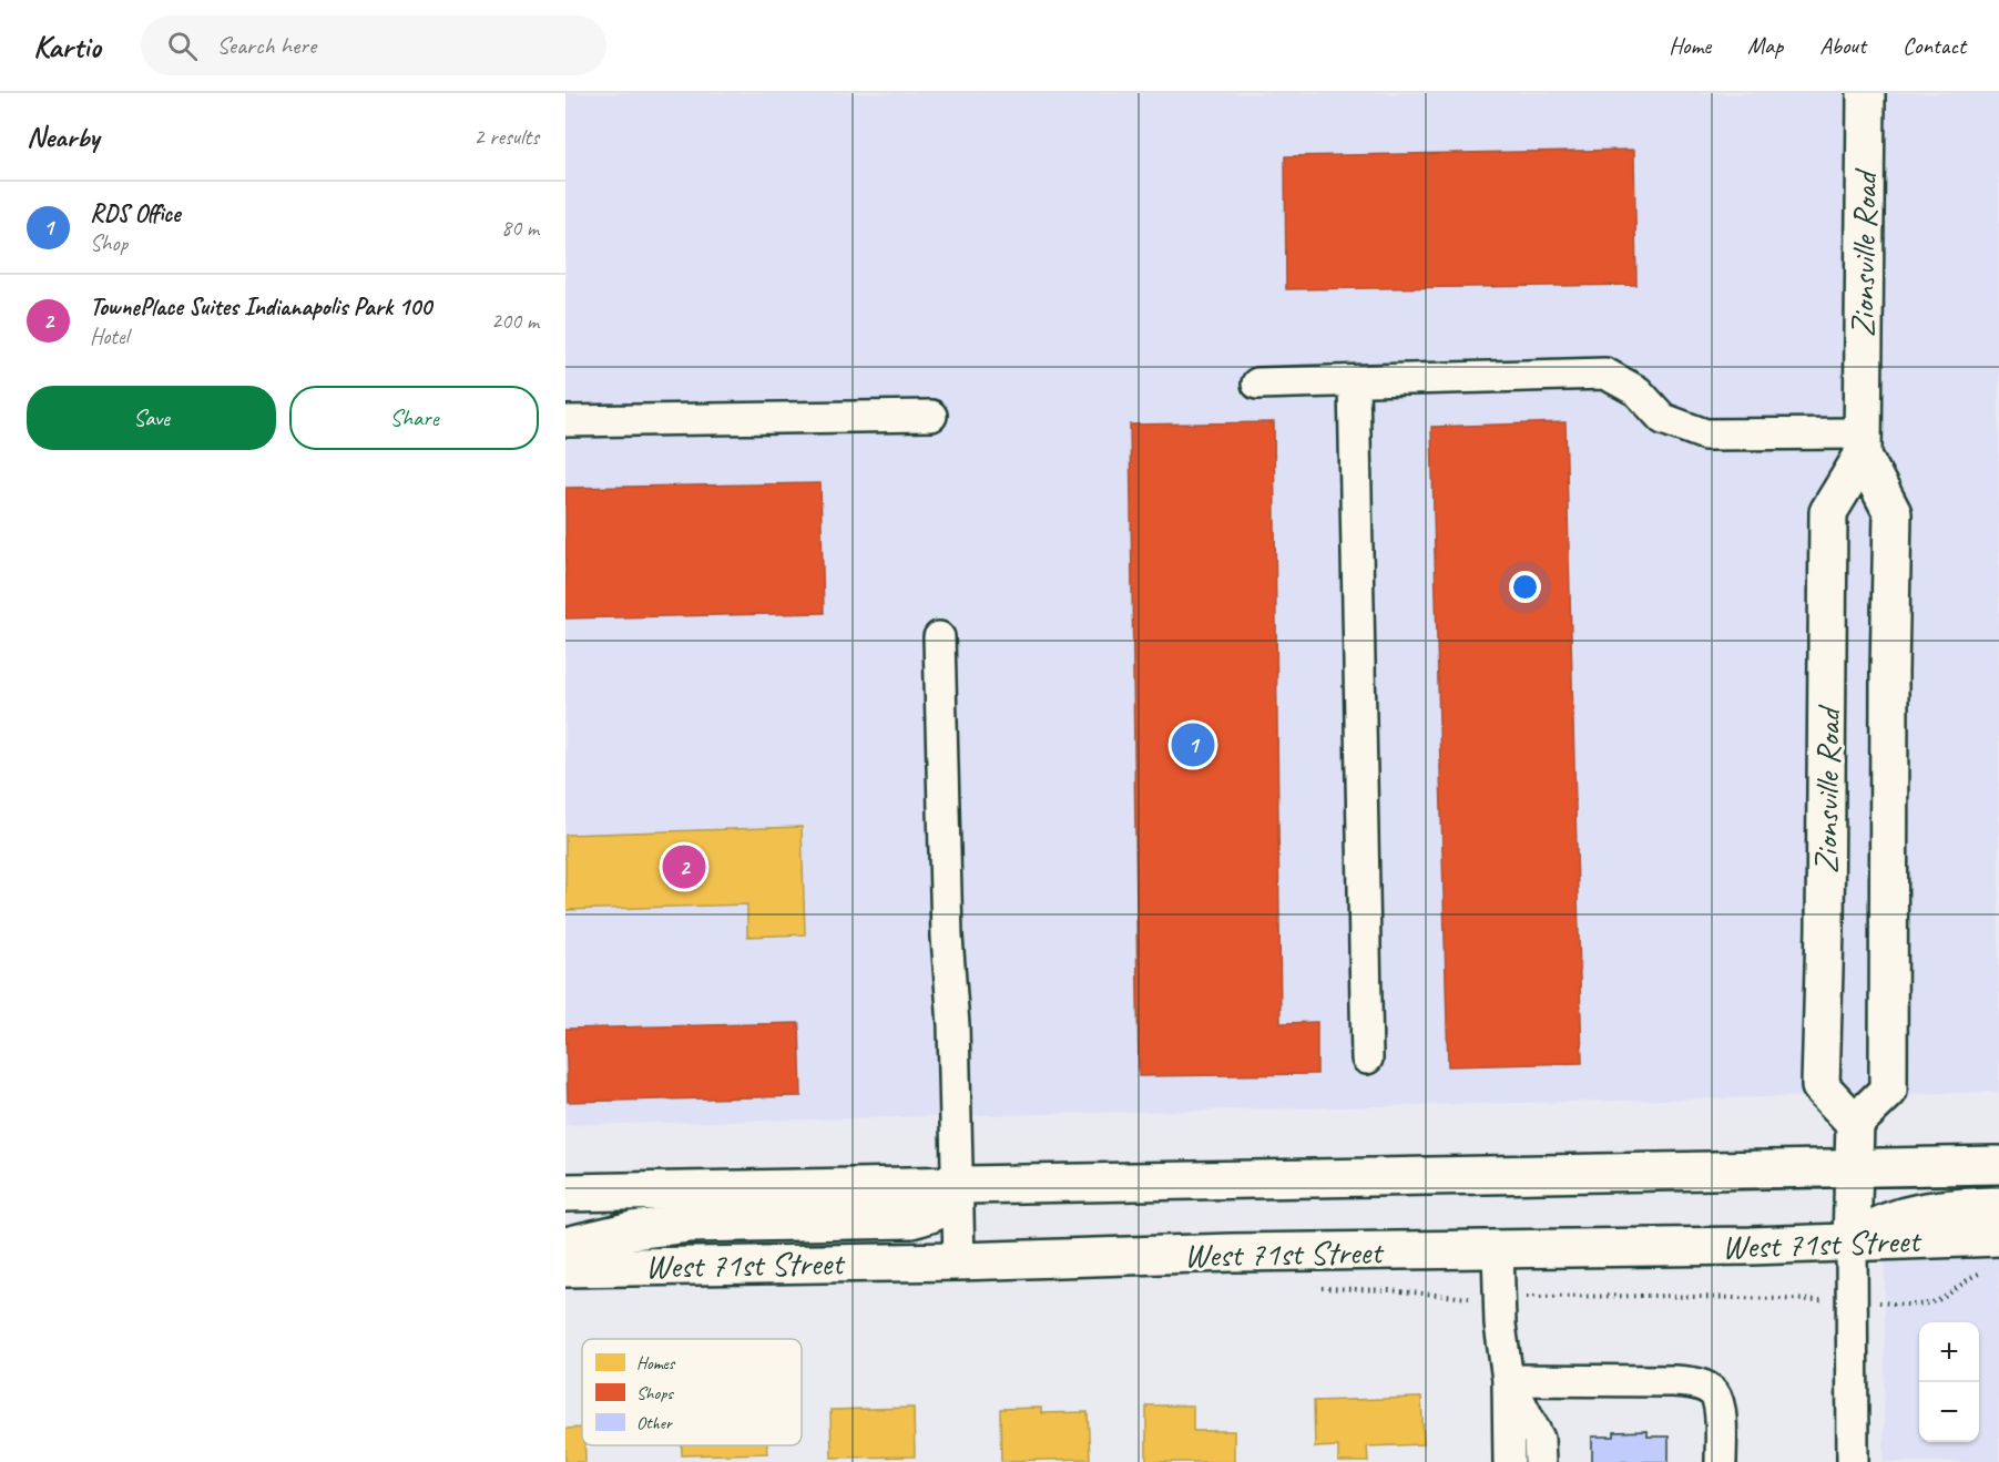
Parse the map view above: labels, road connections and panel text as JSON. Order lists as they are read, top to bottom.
{
  "streets": {
    "main road": ["Zionsville Road", "West 71st Street"]
  },
  "legend": ["Homes", "Shops", "Other"],
  "page": {
    "header": "Kartio",
    "search": "Search here",
    "nav": [
      "Home",
      "Map",
      "About",
      "Contact"
    ],
    "heading": ["Nearby", "2 results"],
    "list": [
      {
        "mark": "1",
        "name": "RDS Office",
        "note": "Shop",
        "value": "80 m"
      },
      {
        "mark": "2",
        "name": "TownePlace Suites Indianapolis Park 100",
        "note": "Hotel",
        "value": "200 m"
      }
    ],
    "buttons": ["Save", "Share"],
    "pins": ["1", "2"],
    "map_buttons": ["+", "−"]
  }
}
